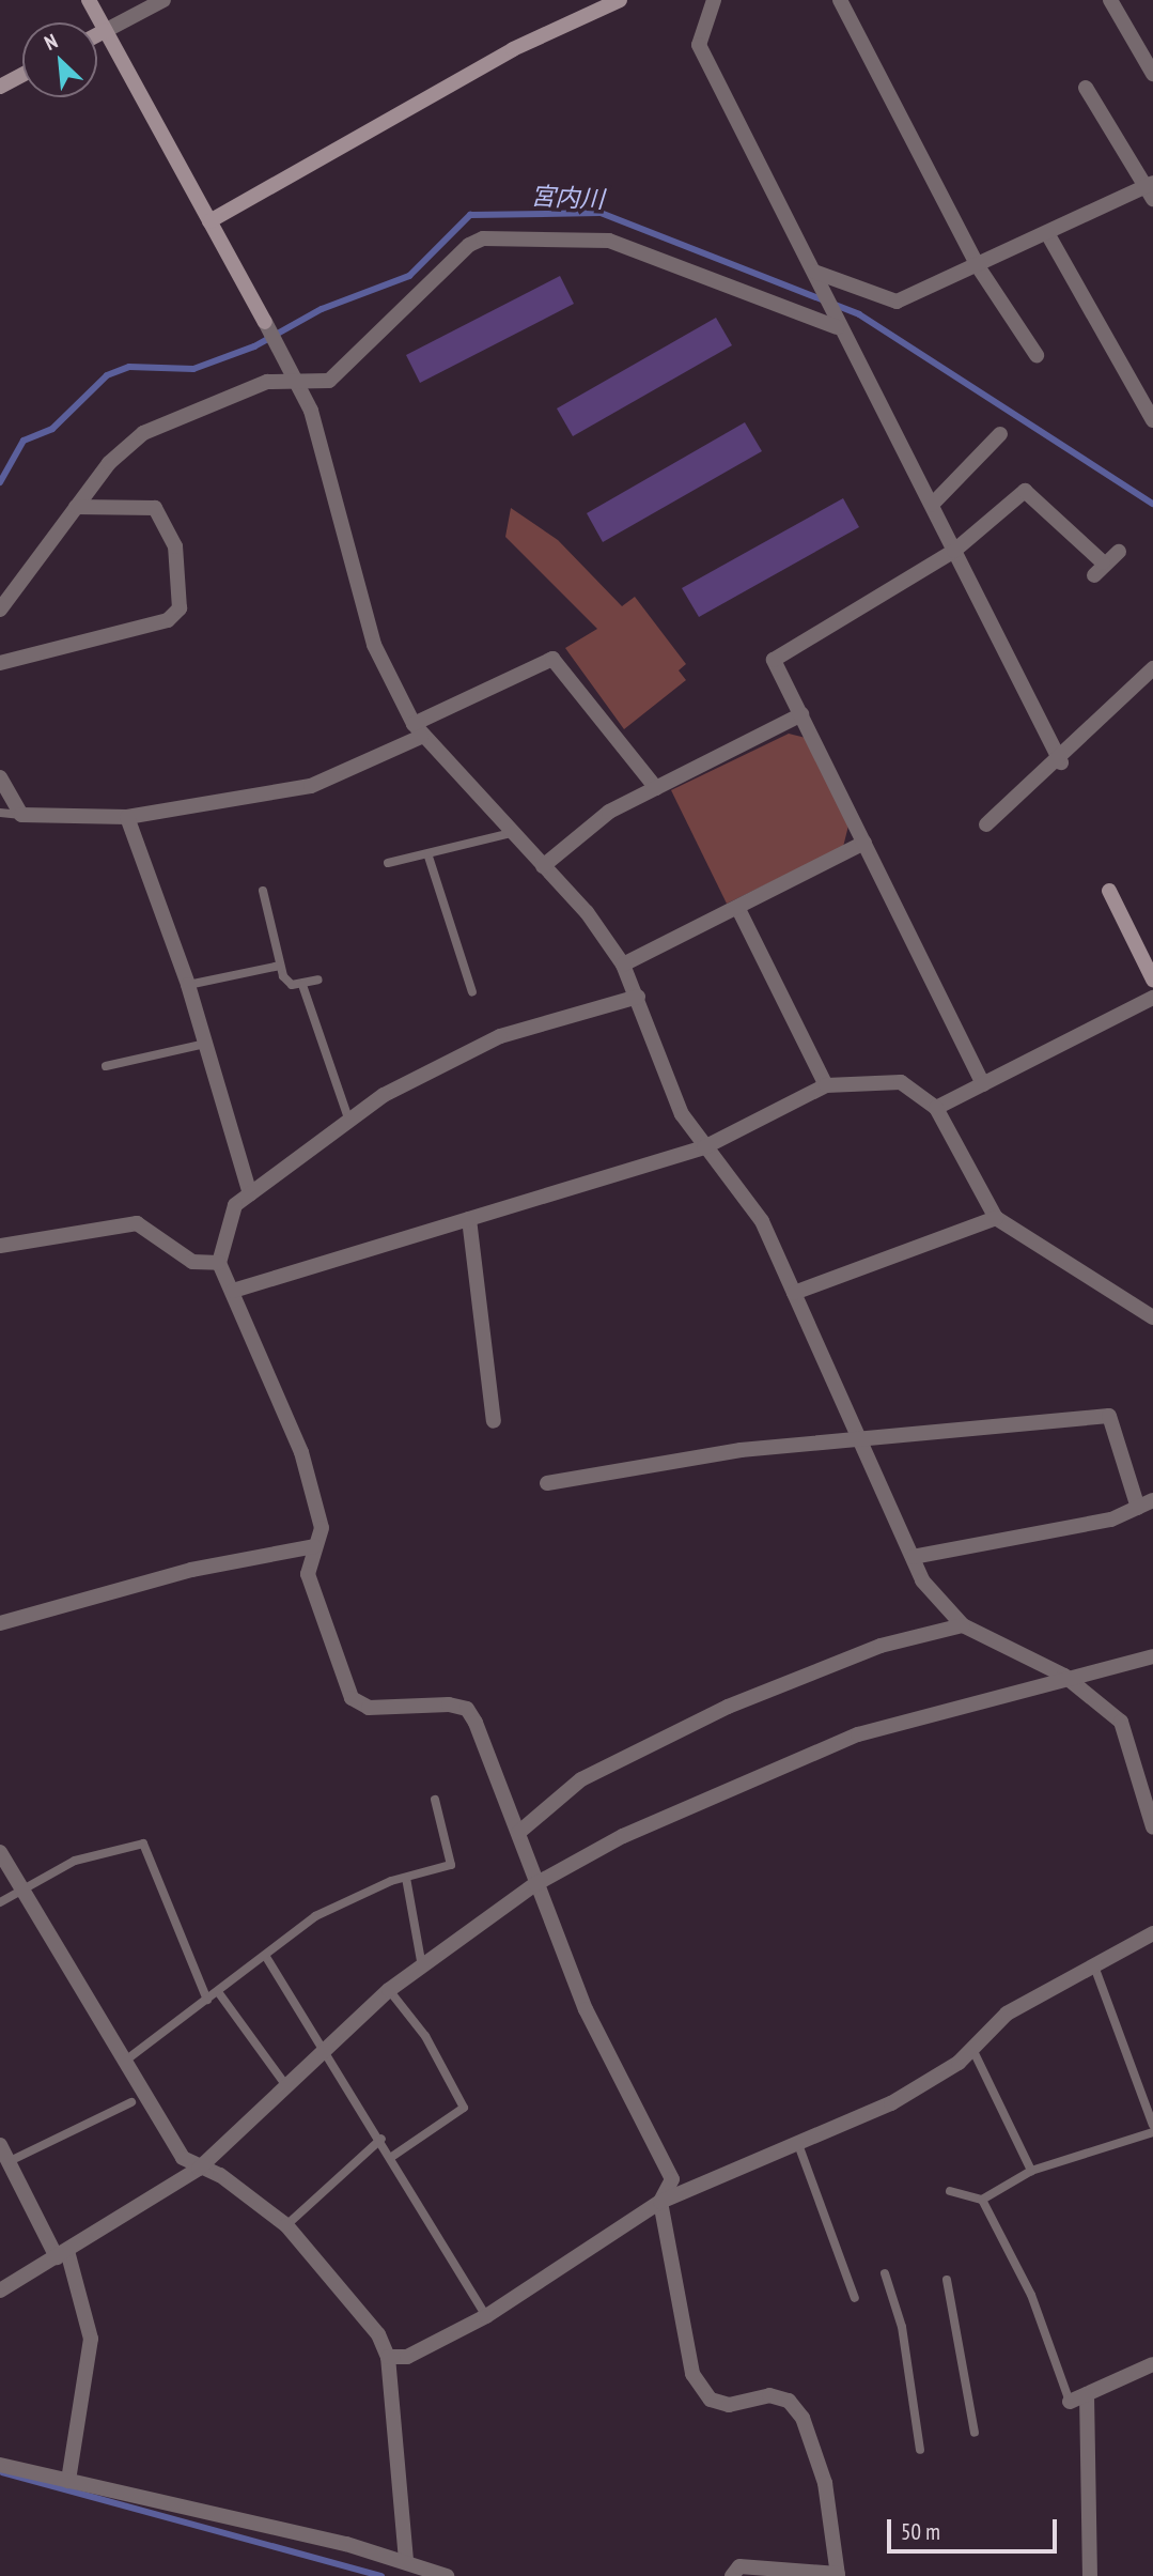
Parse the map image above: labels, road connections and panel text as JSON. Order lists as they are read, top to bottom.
{
  "water": ["宮内川"],
  "scale_bar": "50 m",
  "north": "top left"
}
